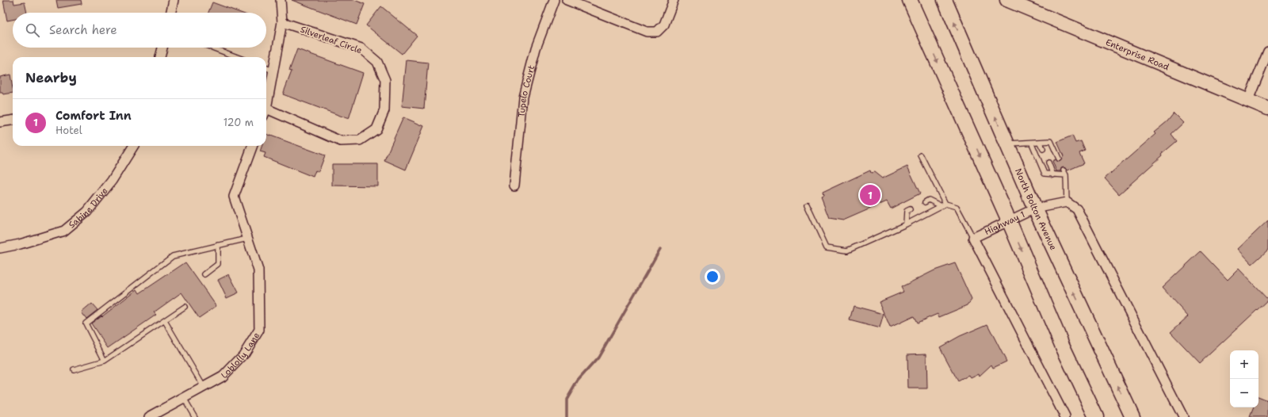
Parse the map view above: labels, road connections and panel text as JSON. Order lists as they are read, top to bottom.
{
  "streets": {
    "main road": ["North Bolton Avenue"],
    "street": [
      "Silverleaf Circle",
      "Enterprise Road",
      "Tupelo Court",
      "Sabine Drive",
      "Highway 1",
      "Loblolly Lane"
    ]
  },
  "crossings": [
    ["North Bolton Avenue", "Highway 1"]
  ],
  "page": {
    "search": "Search here",
    "heading": "Nearby",
    "list": [
      {
        "mark": "1",
        "name": "Comfort Inn",
        "note": "Hotel",
        "value": "120 m"
      }
    ],
    "pins": "1",
    "map_buttons": ["+", "−"]
  }
}
